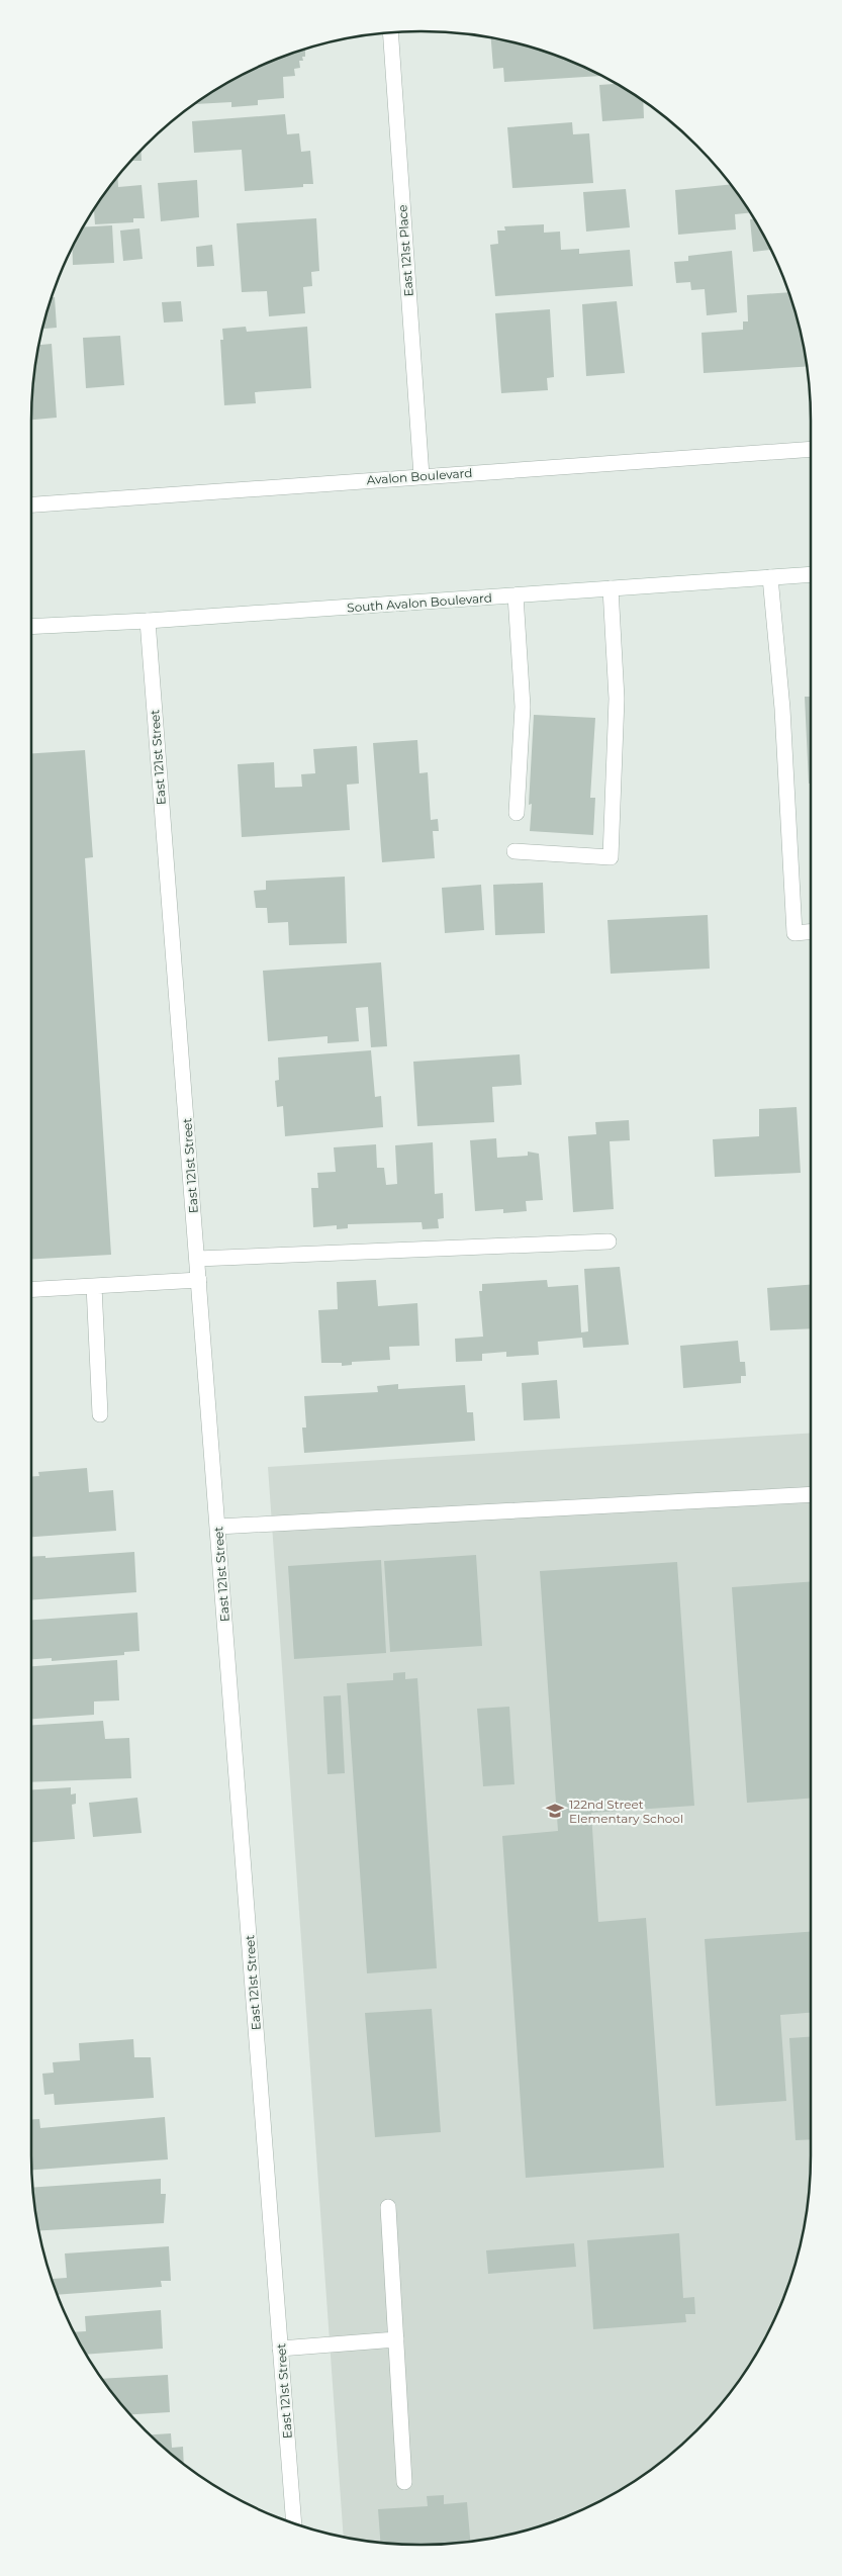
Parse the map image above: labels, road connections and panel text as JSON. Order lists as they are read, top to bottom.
{
  "streets": {
    "street": [
      "East 121st Place",
      "Avalon Boulevard",
      "South Avalon Boulevard",
      "East 121st Street"
    ]
  },
  "crossings": [
    ["East 121st Place", "Avalon Boulevard"],
    ["South Avalon Boulevard", "East 121st Street"]
  ],
  "places": {
    "school or university": ["122nd Street Elementary School"]
  }
}
